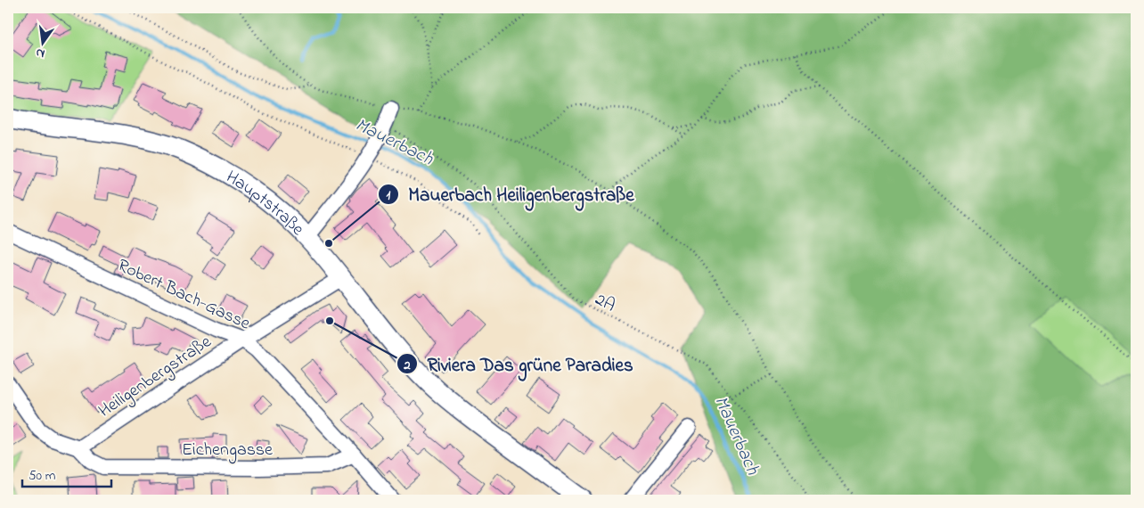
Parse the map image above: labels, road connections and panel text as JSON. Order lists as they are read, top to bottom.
{
  "streets": {
    "main road": ["Hauptstraße"],
    "street": ["Robert Bach-Gasse", "Heiligenbergstraße", "Eichengasse"],
    "path": ["2A"]
  },
  "crossings": [
    ["Hauptstraße", "Heiligenbergstraße"],
    ["Robert Bach-Gasse", "Heiligenbergstraße"],
    ["Robert Bach-Gasse", "Eichengasse"],
    ["Heiligenbergstraße", "Eichengasse"]
  ],
  "water": ["Mauerbach"],
  "places": ["Mauerbach Heiligenbergstraße", "Riviera Das grüne Paradies"],
  "scale_bar": "50 m",
  "north": "bottom"
}
